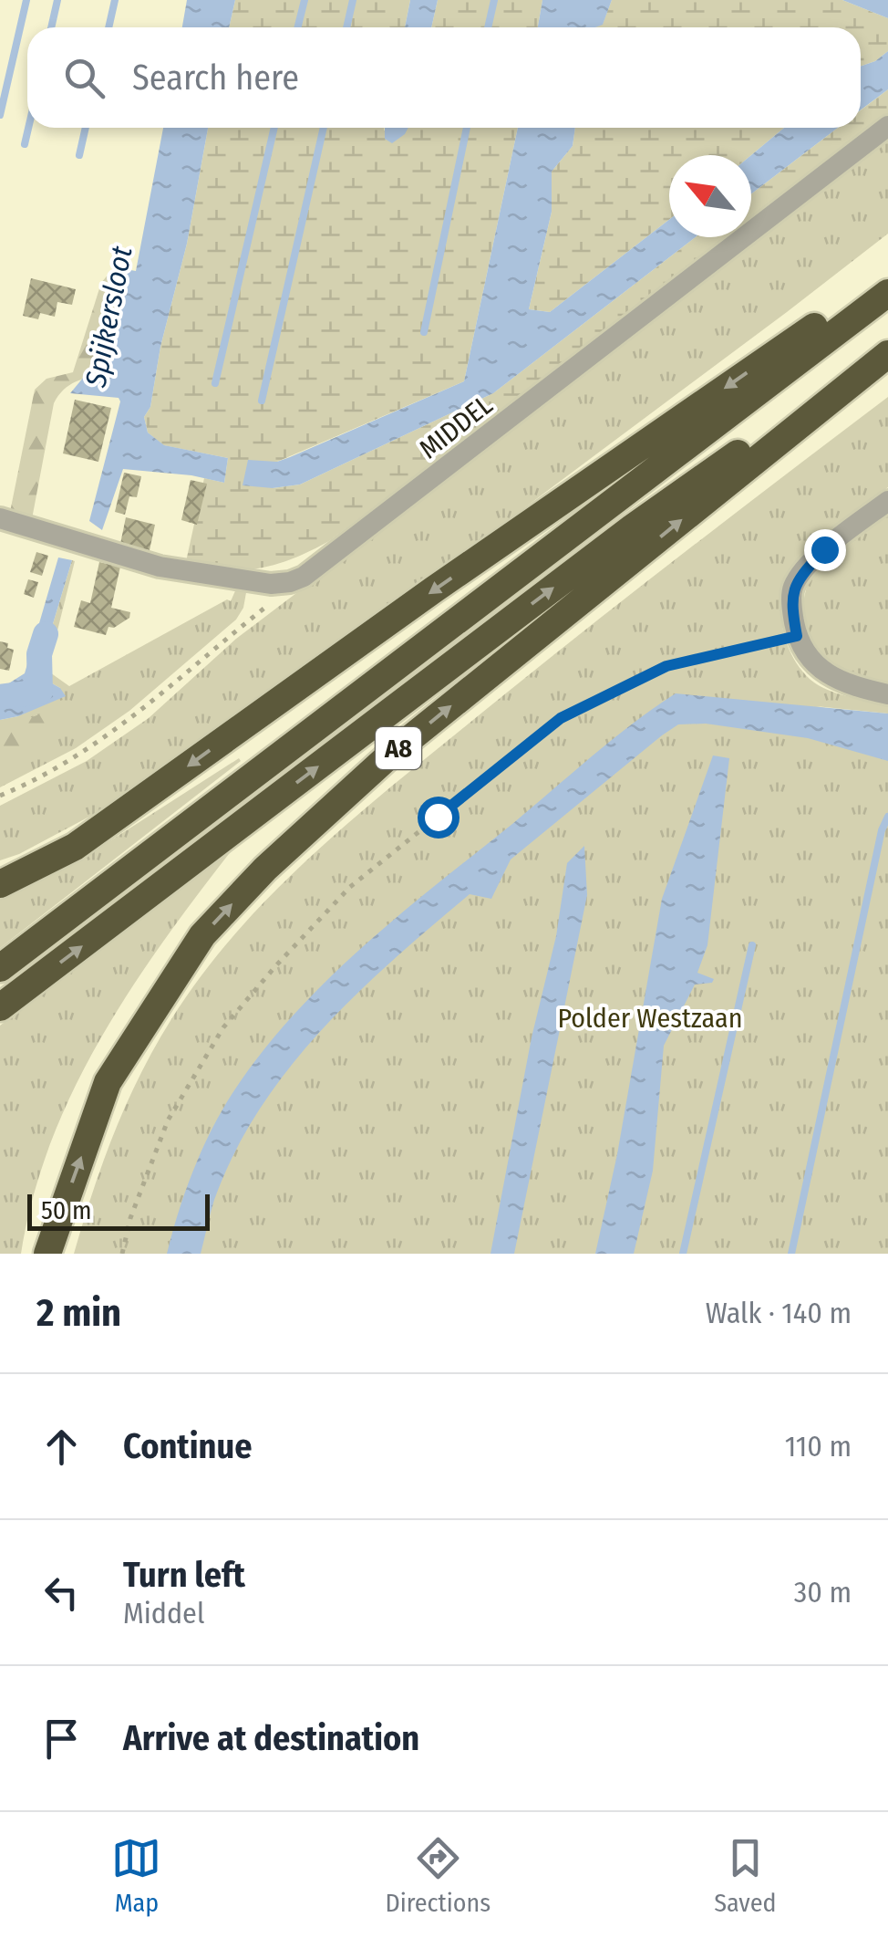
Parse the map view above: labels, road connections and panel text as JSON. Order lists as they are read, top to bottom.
{
  "streets": {
    "highway": ["A8"],
    "street": ["MIDDEL"]
  },
  "water": ["Spijkersloot"],
  "parks": ["Polder Westzaan"],
  "scale_bar": "50 m",
  "north": "top left",
  "page": {
    "search": "Search here",
    "scale": "50 m",
    "heading": ["2 min", "Walk · 140 m"],
    "list": [
      ["Continue", "110 m"],
      ["Turn left", "Middel", "30 m"],
      "Arrive at destination"
    ],
    "nav": ["Map", "Directions", "Saved"]
  }
}
